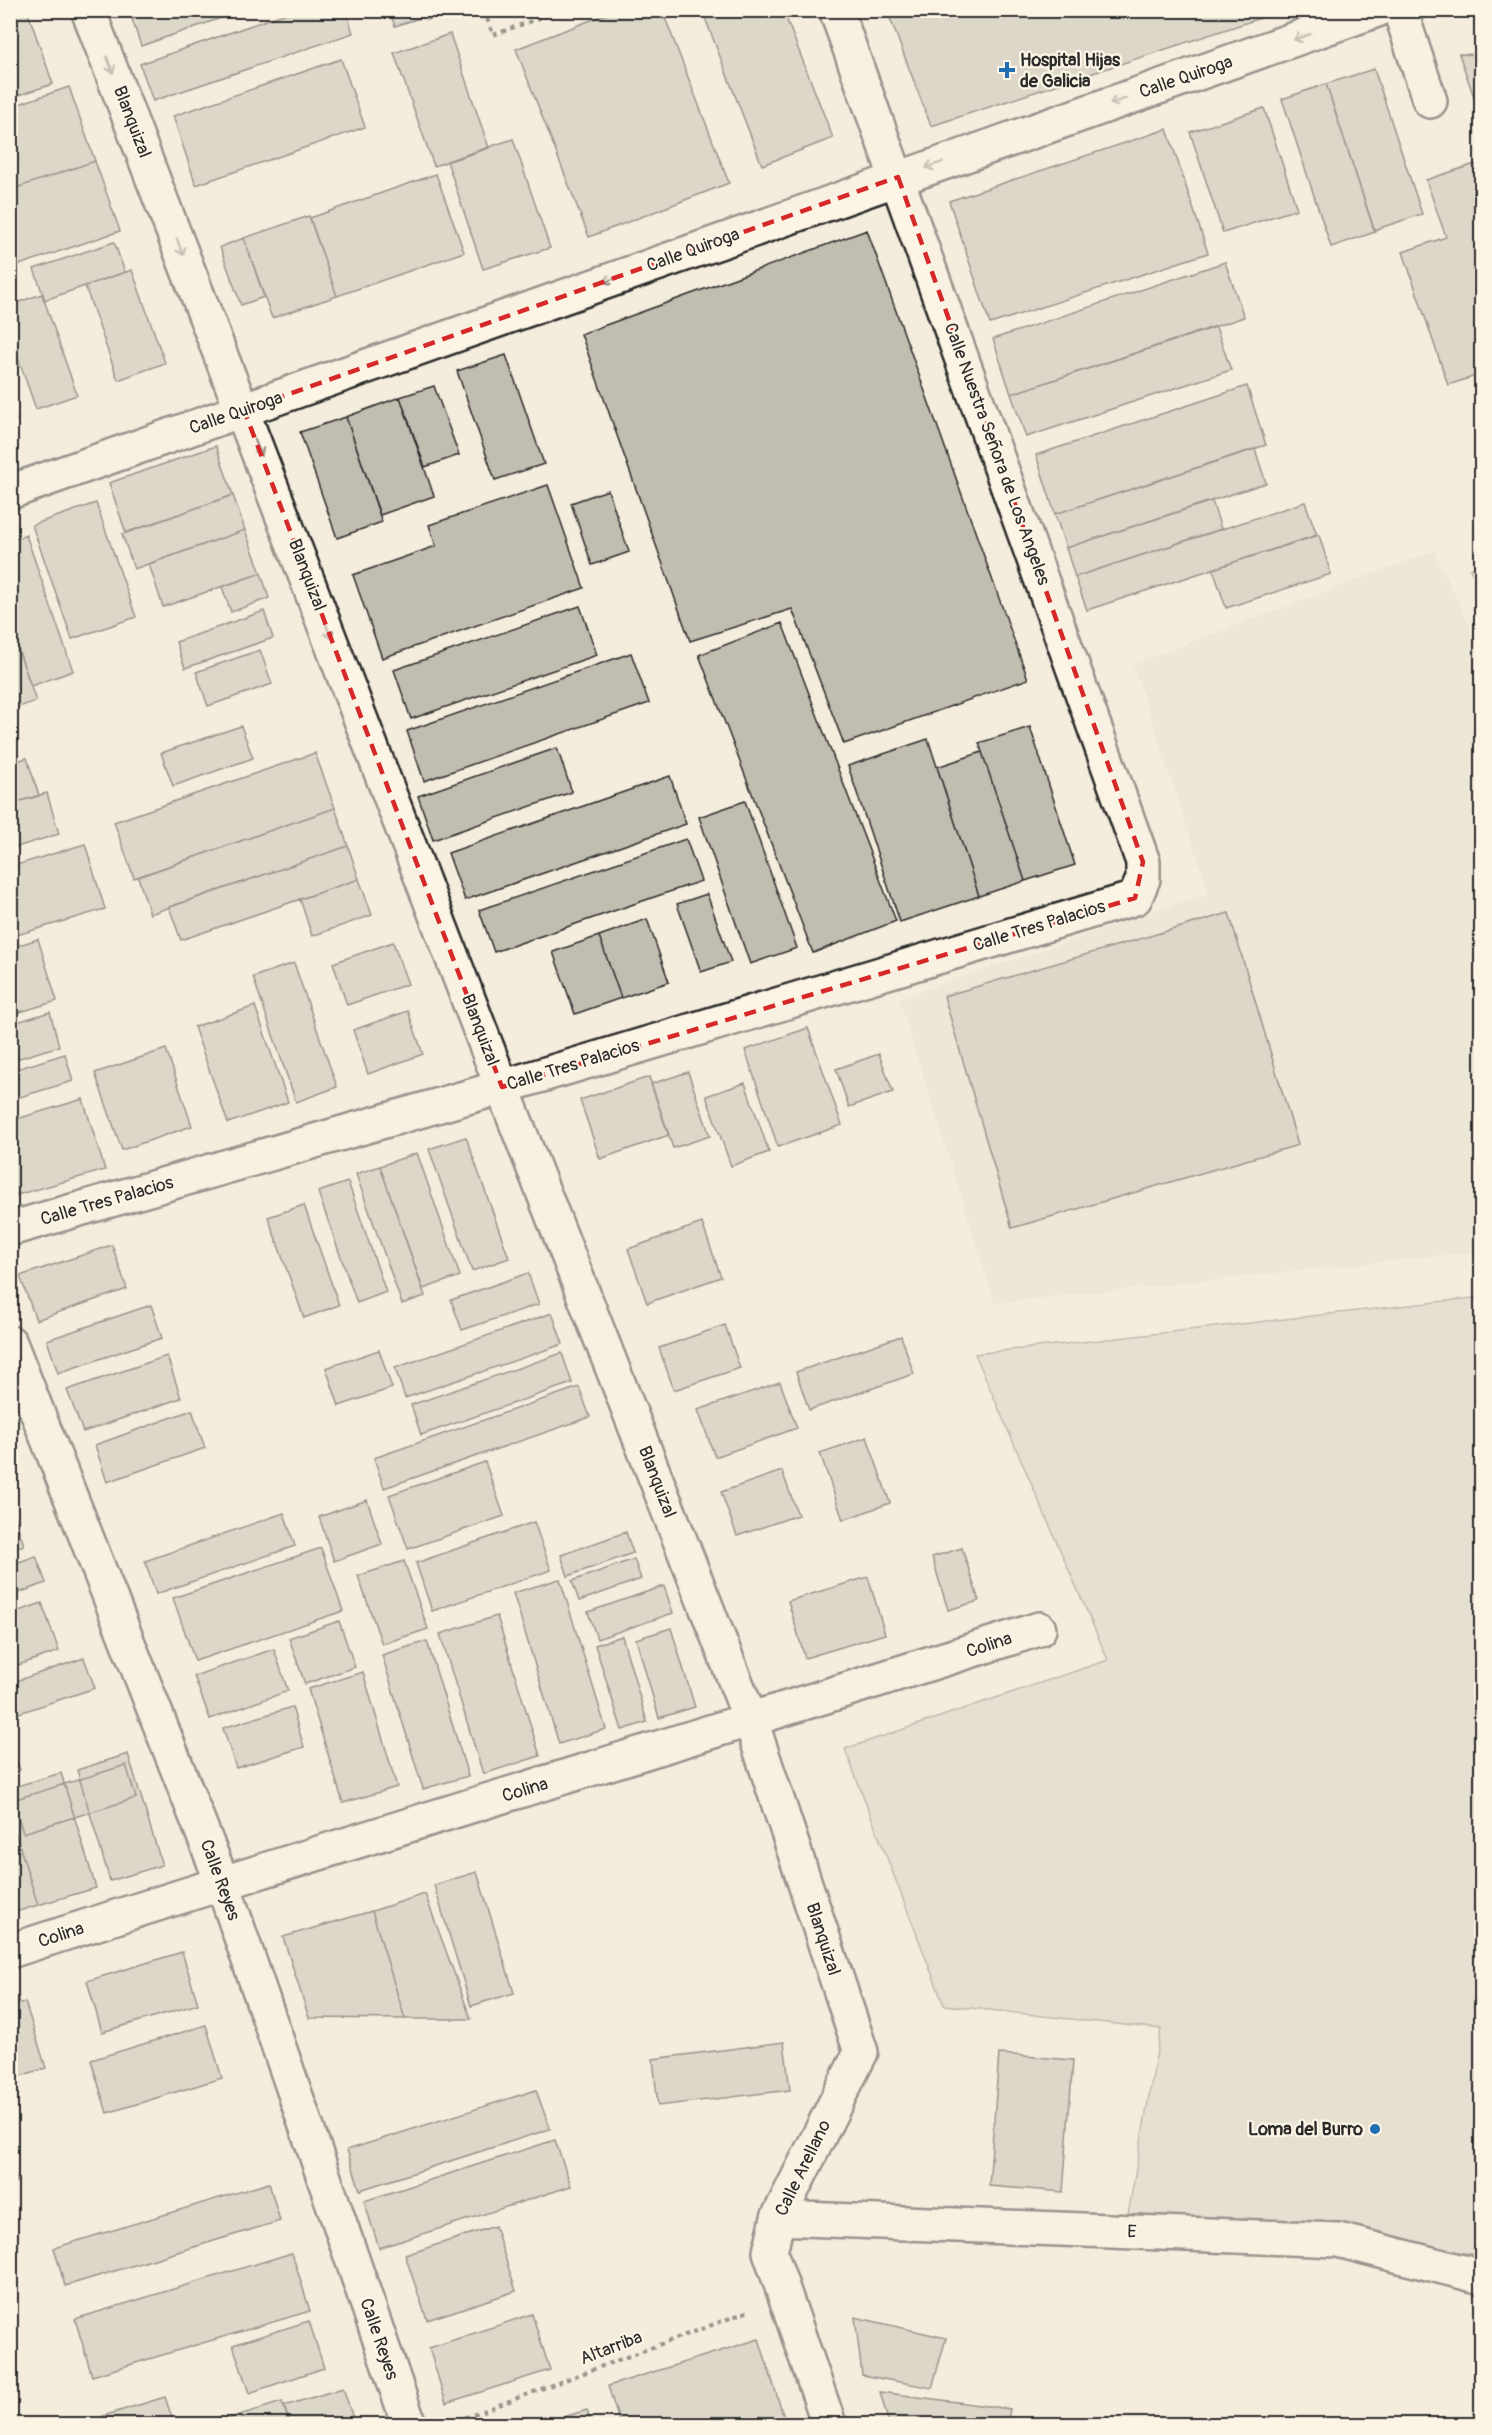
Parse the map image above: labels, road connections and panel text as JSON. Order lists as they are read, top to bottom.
{
  "streets": {
    "street": [
      "Calle Quiroga",
      "Blanquizal",
      "Calle Nuestra Señora de Los Angeles",
      "Calle Tres Palacios",
      "Colina",
      "Calle Reyes",
      "Calle Arellano",
      "E"
    ],
    "path": ["Altarriba"]
  },
  "crossings": [
    ["Calle Quiroga", "Blanquizal"],
    ["Calle Quiroga", "Calle Nuestra Señora de Los Angeles"],
    ["Blanquizal", "Calle Tres Palacios"],
    ["Blanquizal", "Colina"],
    ["Blanquizal", "Calle Arellano"],
    ["Calle Nuestra Señora de Los Angeles", "Calle Tres Palacios"],
    ["Colina", "Calle Reyes"],
    ["Calle Arellano", "E"],
    ["Calle Arellano", "Altarriba"]
  ],
  "one_way": ["Calle Quiroga", "Blanquizal"],
  "places": {
    "health": ["Hospital Hijas de Galicia"],
    "other": ["Loma del Burro"]
  }
}
